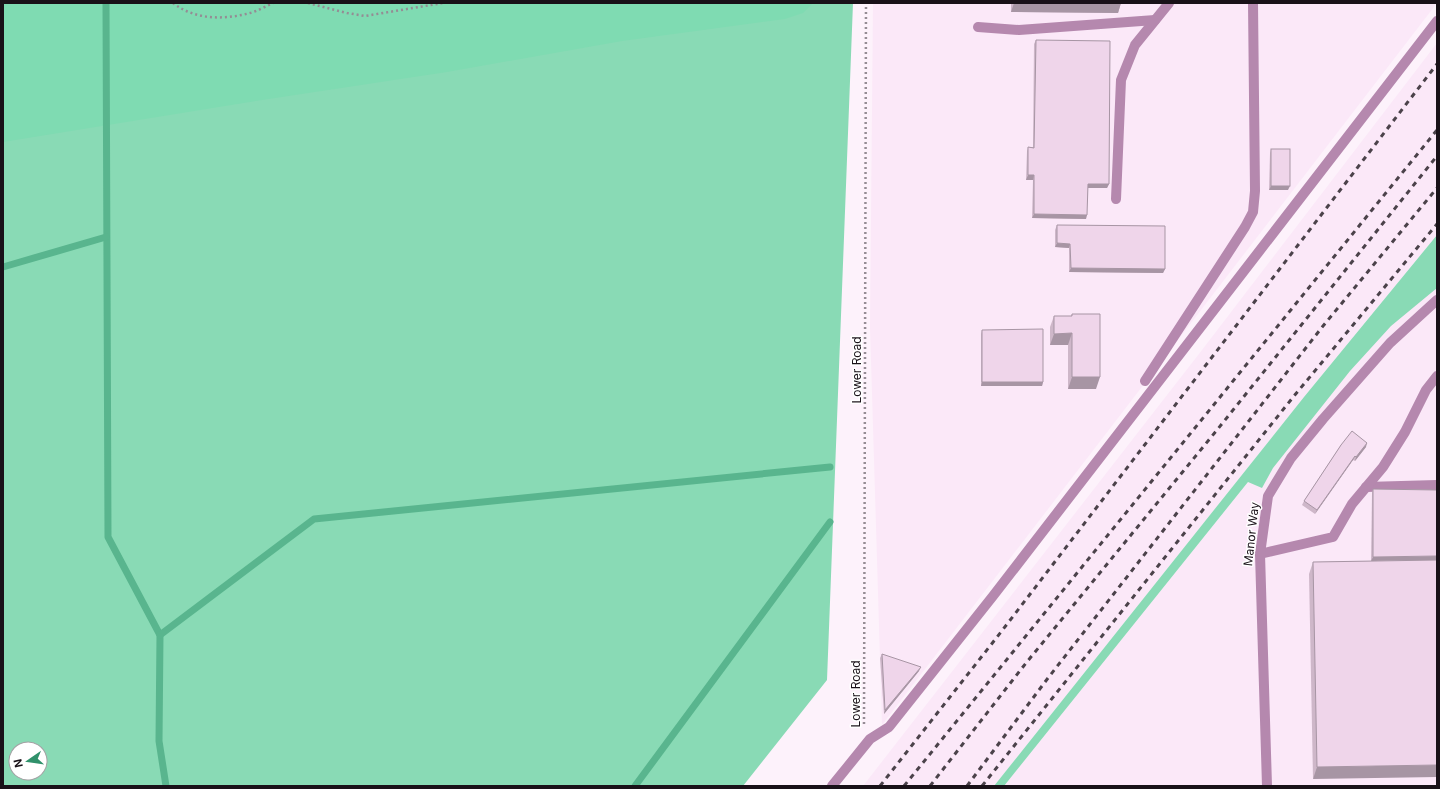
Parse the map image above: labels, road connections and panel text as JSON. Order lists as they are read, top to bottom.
{
  "streets": {
    "street": ["Manor Way"],
    "path": ["Lower Road"]
  },
  "north": "left"
}
